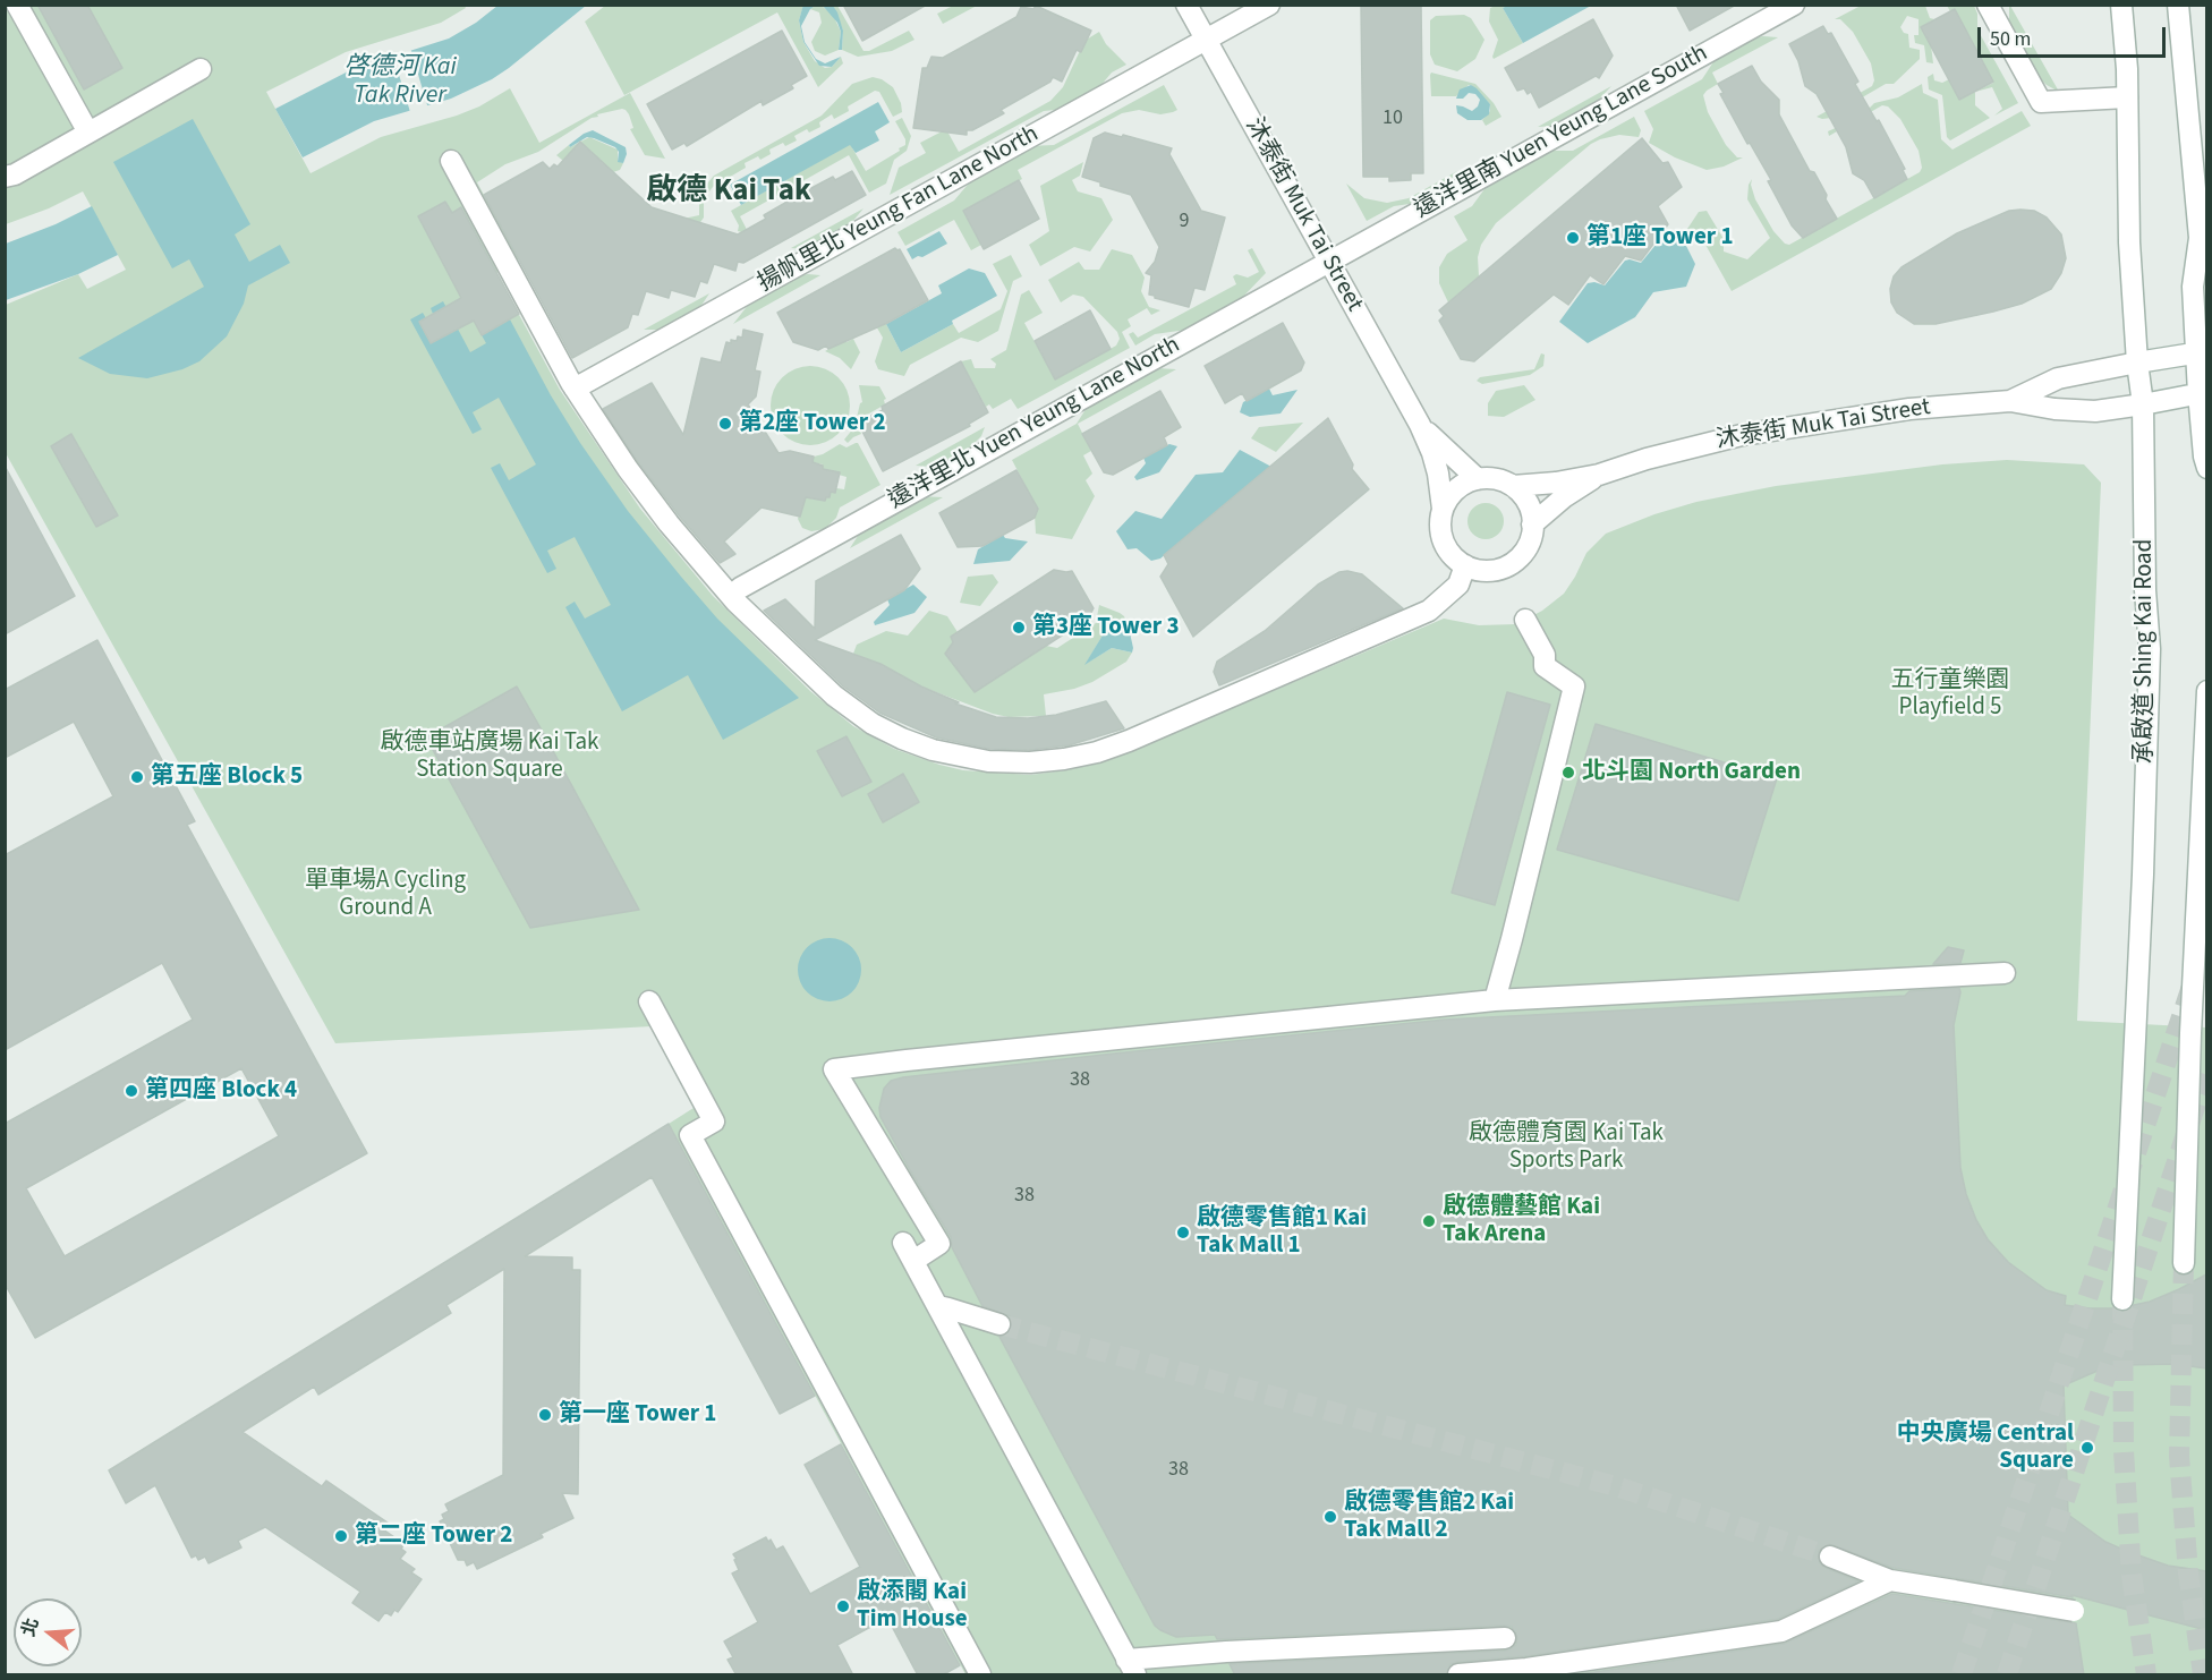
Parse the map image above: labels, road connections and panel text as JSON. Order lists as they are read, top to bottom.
{
  "streets": {
    "street": [
      "遠洋里南 Yuen Yeung Lane South",
      "揚帆里北 Yeung Fan Lane North",
      "沐泰街 Muk Tai Street",
      "遠洋里北 Yuen Yeung Lane North",
      "承啟道 Shing Kai Road"
    ]
  },
  "crossings": [
    ["遠洋里南 Yuen Yeung Lane South", "沐泰街 Muk Tai Street"],
    ["遠洋里南 Yuen Yeung Lane South", "遠洋里北 Yuen Yeung Lane North"],
    ["揚帆里北 Yeung Fan Lane North", "沐泰街 Muk Tai Street"],
    ["沐泰街 Muk Tai Street", "遠洋里北 Yuen Yeung Lane North"],
    ["沐泰街 Muk Tai Street", "承啟道 Shing Kai Road"]
  ],
  "districts": ["啟德 Kai Tak"],
  "water": ["啓德河 Kai Tak River"],
  "parks": [
    "五行童樂園 Playfield 5",
    "啟德車站廣場 Kai Tak Station Square",
    "單車場A Cycling Ground A",
    "啟德體育園 Kai Tak Sports Park"
  ],
  "places": [
    "第1座 Tower 1",
    "第2座 Tower 2",
    "第3座 Tower 3",
    "北斗園 North Garden",
    "第五座 Block 5",
    "第四座 Block 4",
    "啟德體藝館 Kai Tak Arena",
    "啟德零售館1 Kai Tak Mall 1",
    "第一座 Tower 1",
    "中央廣場 Central Square",
    "啟德零售館2 Kai Tak Mall 2",
    "第二座 Tower 2",
    "啟添閣 Kai Tim House"
  ],
  "house_numbers": [
    "10",
    "9",
    "38",
    "38",
    "38"
  ],
  "scale_bar": "50 m",
  "north": "left"
}
